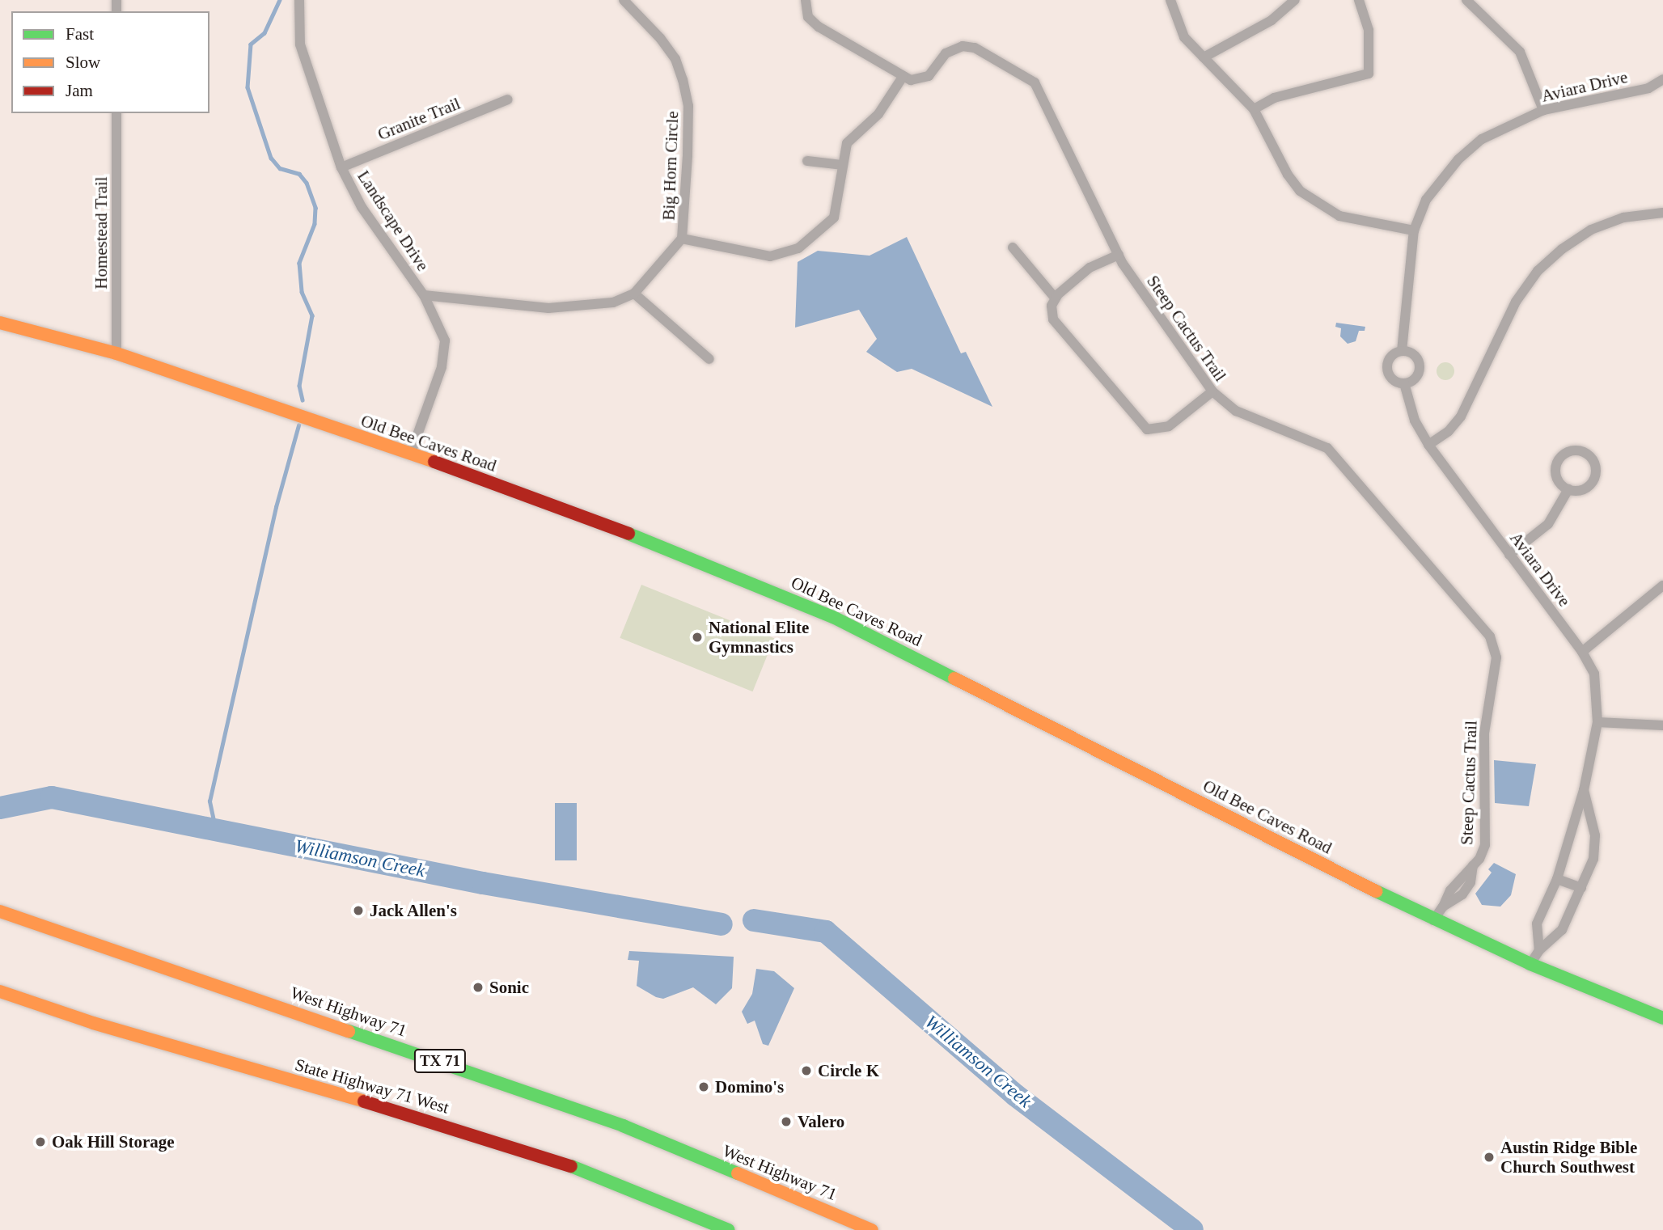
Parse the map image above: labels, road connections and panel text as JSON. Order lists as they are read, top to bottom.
{
  "streets": {
    "street": [
      "Aviara Drive",
      "Granite Trail",
      "Big Horn Circle",
      "Landscape Drive",
      "Homestead Trail",
      "Steep Cactus Trail",
      "Old Bee Caves Road",
      "West Highway 71",
      "TX 71",
      "State Highway 71 West"
    ]
  },
  "crossings": [
    ["Aviara Drive", "Old Bee Caves Road"],
    ["Granite Trail", "Landscape Drive"],
    ["Big Horn Circle", "Landscape Drive"],
    ["Landscape Drive", "Old Bee Caves Road"],
    ["Homestead Trail", "Old Bee Caves Road"],
    ["Steep Cactus Trail", "Old Bee Caves Road"]
  ],
  "water": ["Williamson Creek"],
  "places": [
    "National Elite Gymnastics",
    "Jack Allen's",
    "Sonic",
    "Circle K",
    "Domino's",
    "Valero",
    "Oak Hill Storage",
    "Austin Ridge Bible Church Southwest"
  ],
  "legend": ["Fast", "Slow", "Jam"]
}
